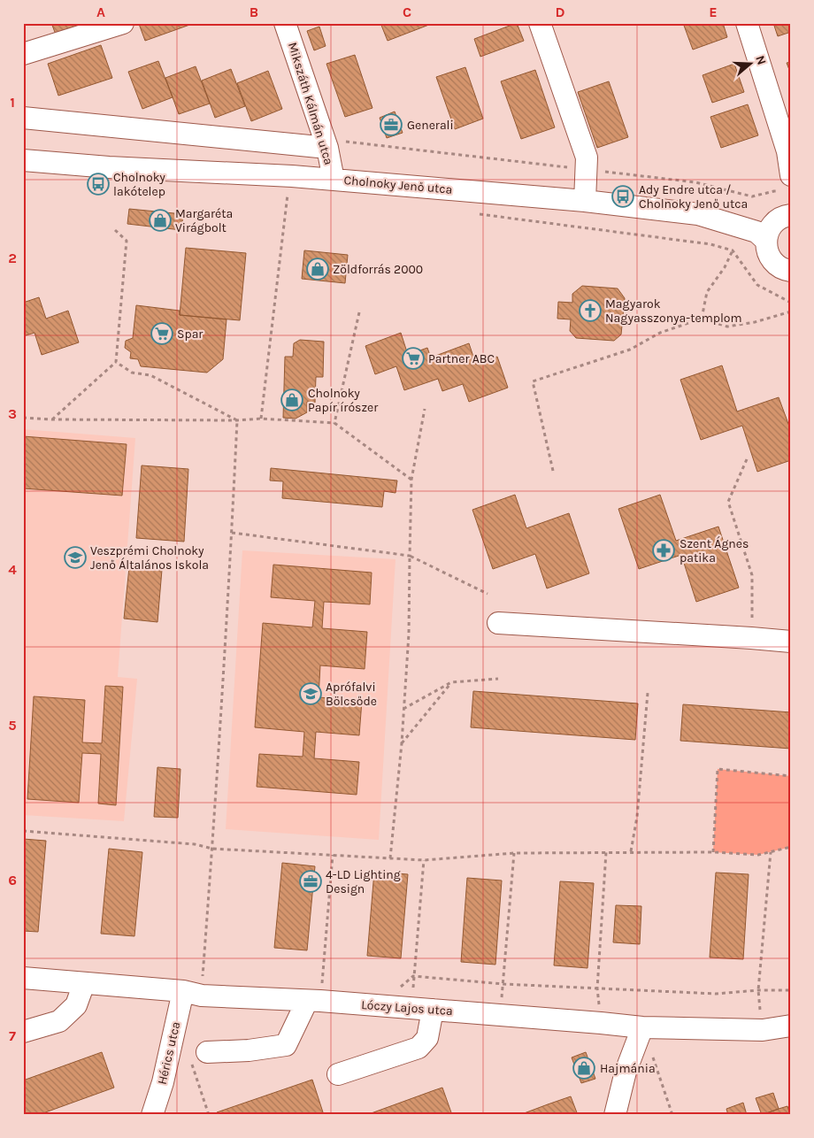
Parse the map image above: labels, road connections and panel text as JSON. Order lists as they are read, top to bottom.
{
  "streets": {
    "street": [
      "Mikszáth Kálmán utca",
      "Cholnoky Jenő utca",
      "Lóczy Lajos utca",
      "Hérics utca"
    ]
  },
  "crossings": [
    ["Mikszáth Kálmán utca", "Cholnoky Jenő utca"],
    ["Lóczy Lajos utca", "Hérics utca"]
  ],
  "places": {
    "office": ["Generali", "4-LD Lighting Design"],
    "bus stop": ["Cholnoky lakótelep", "Ady Endre utca / Cholnoky Jenő utca"],
    "shop": [
      "Margaréta Virágbolt",
      "Zöldforrás 2000",
      "Cholnoky Papír írószer",
      "Hajmánia"
    ],
    "church": ["Magyarok Nagyasszonya-templom"],
    "supermarket": ["Spar", "Partner ABC"],
    "pharmacy": ["Szent Ágnes patika"],
    "school or university": ["Veszprémi Cholnoky Jenő Általános Iskola", "Aprófalvi Bölcsőde"]
  },
  "north": "right",
  "grid": {
    "columns": [
      "A",
      "B",
      "C",
      "D",
      "E"
    ],
    "rows": [
      "1",
      "2",
      "3",
      "4",
      "5",
      "6",
      "7"
    ]
  }
}
